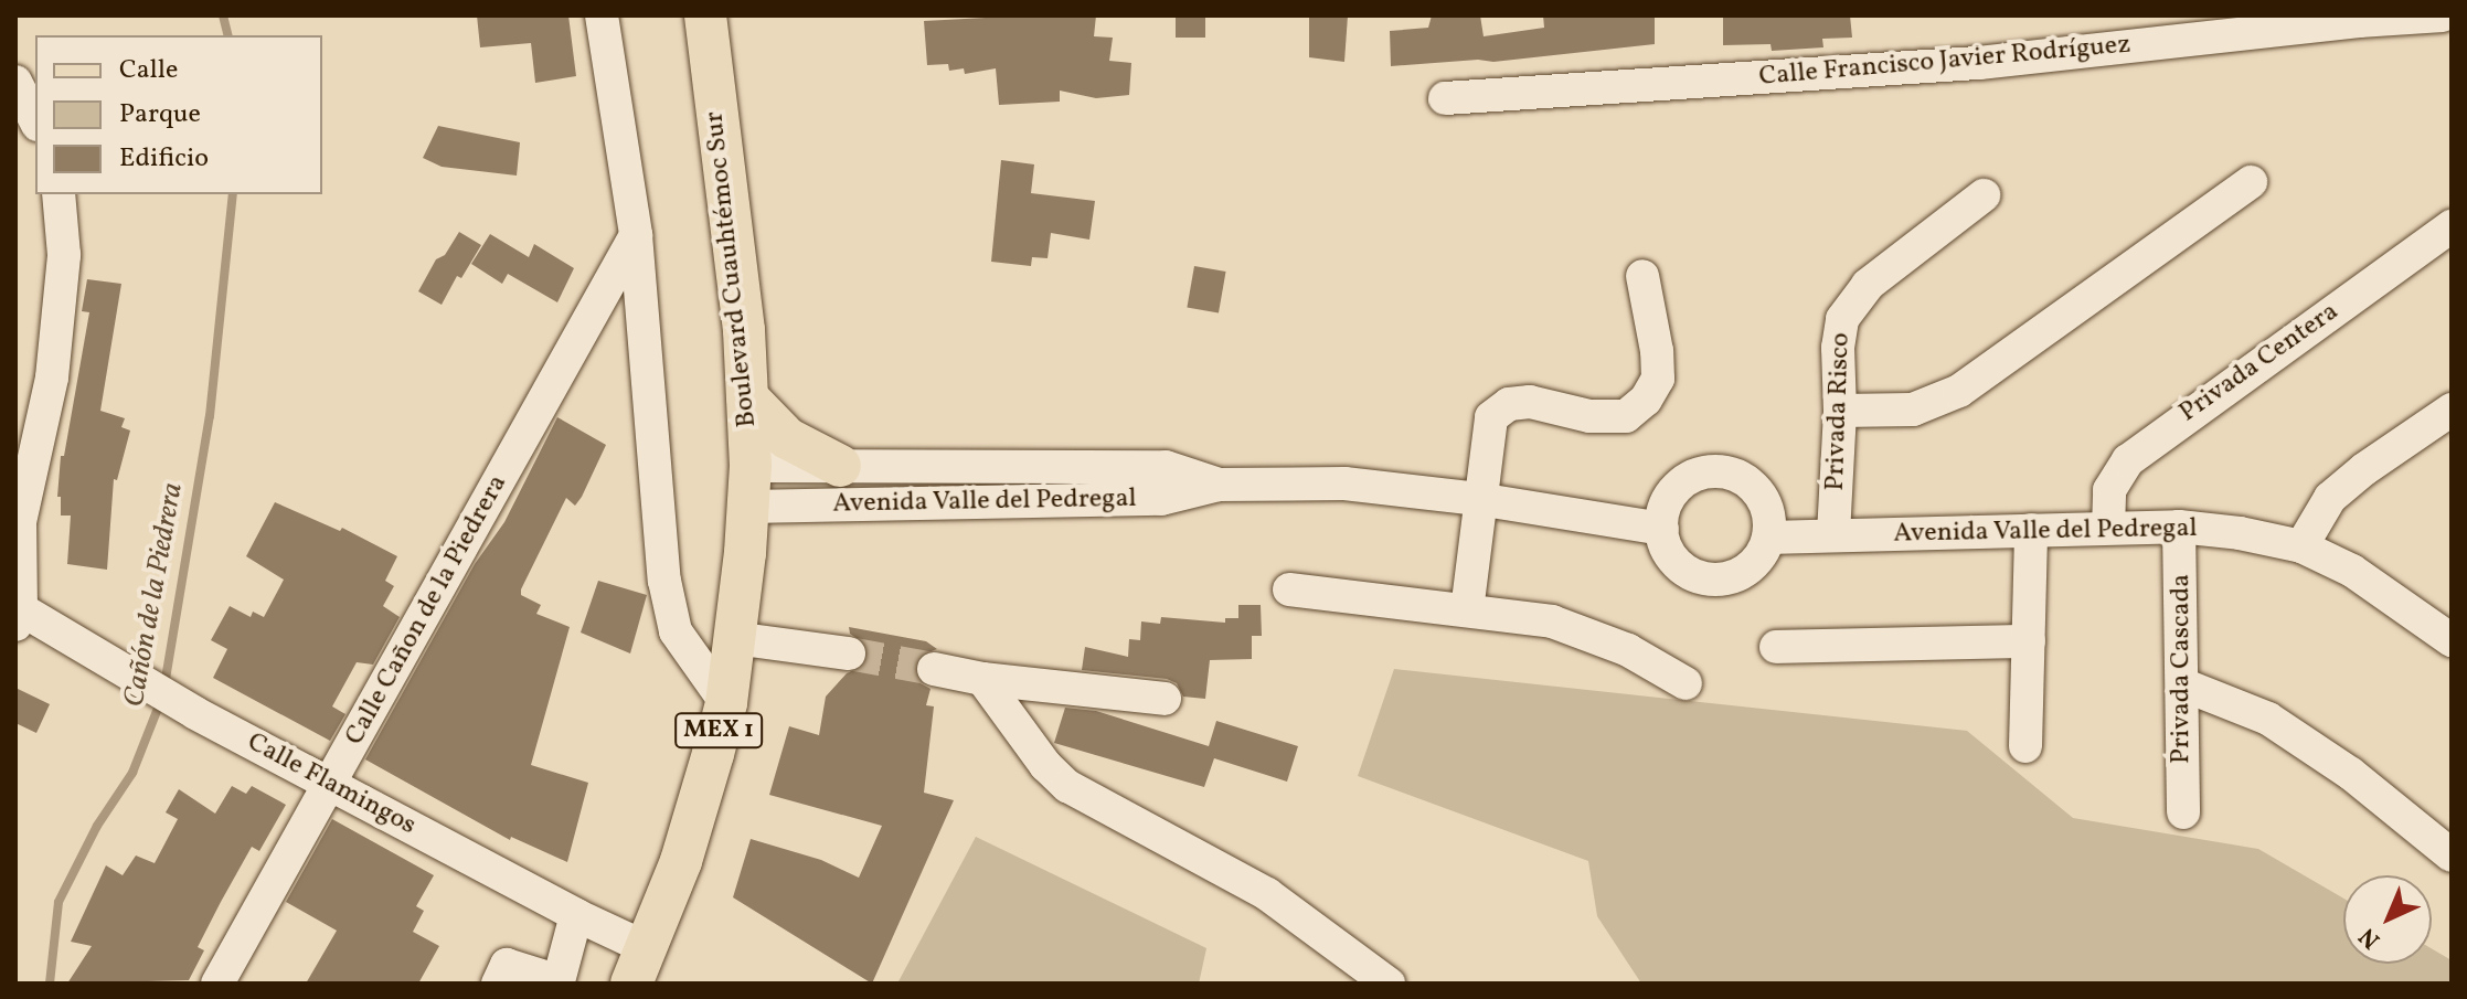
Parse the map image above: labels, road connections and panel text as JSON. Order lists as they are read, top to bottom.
{
  "streets": {
    "main road": ["Boulevard Cuauhtémoc Sur", "MEX 1"],
    "street": [
      "Calle Francisco Javier Rodríguez",
      "Privada Centera",
      "Privada Risco",
      "Avenida Valle del Pedregal",
      "Calle Cañon de la Piedrera",
      "Privada Cascada",
      "Calle Flamingos"
    ]
  },
  "crossings": [
    ["Boulevard Cuauhtémoc Sur", "Avenida Valle del Pedregal"],
    ["Boulevard Cuauhtémoc Sur", "Calle Flamingos"],
    ["Privada Centera", "Avenida Valle del Pedregal"],
    ["Privada Risco", "Avenida Valle del Pedregal"],
    ["Avenida Valle del Pedregal", "Privada Cascada"],
    ["Calle Cañon de la Piedrera", "Calle Flamingos"]
  ],
  "water": ["Cañón de la Piedrera"],
  "legend": ["Calle", "Parque", "Edificio"],
  "north": "bottom left"
}
